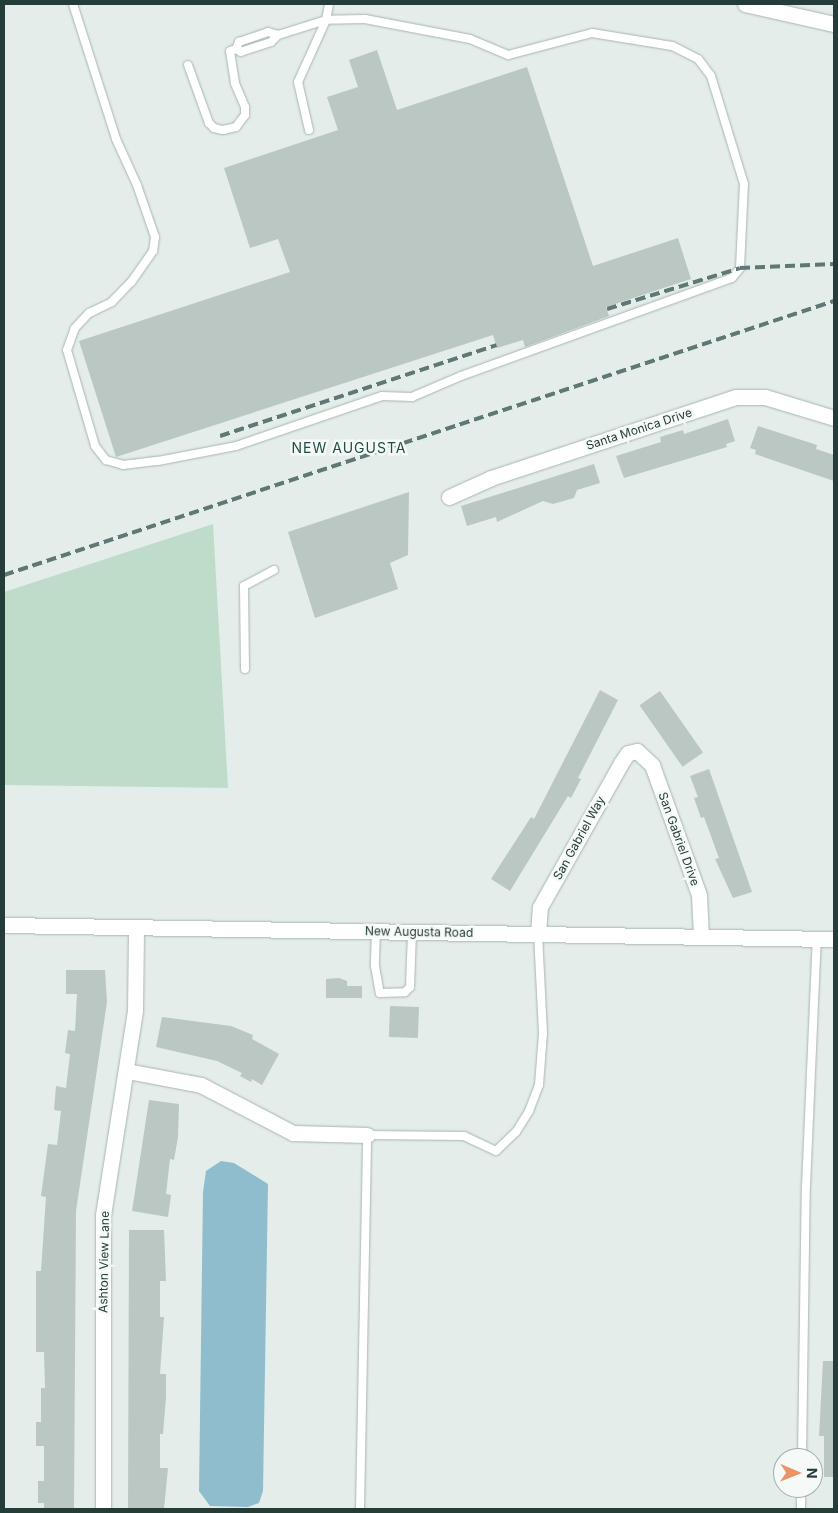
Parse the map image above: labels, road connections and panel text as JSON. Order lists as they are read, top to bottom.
{
  "streets": {
    "street": [
      "Santa Monica Drive",
      "San Gabriel Way",
      "San Gabriel Drive",
      "New Augusta Road",
      "Ashton View Lane"
    ]
  },
  "crossings": [
    ["San Gabriel Way", "San Gabriel Drive"],
    ["San Gabriel Way", "New Augusta Road"],
    ["San Gabriel Drive", "New Augusta Road"],
    ["New Augusta Road", "Ashton View Lane"]
  ],
  "districts": ["NEW AUGUSTA"],
  "north": "right"
}
